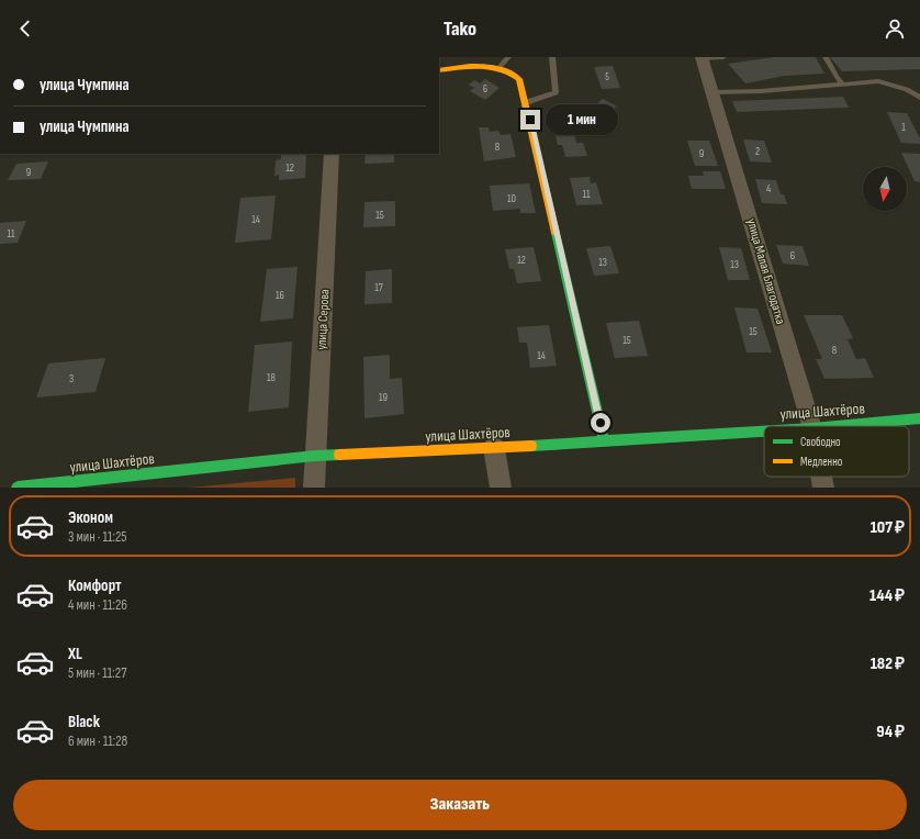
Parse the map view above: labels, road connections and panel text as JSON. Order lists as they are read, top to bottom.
{
  "streets": {
    "street": ["улица Малая Благодатка", "улица Серова", "улица Шахтёров"]
  },
  "crossings": [
    ["улица Серова", "улица Шахтёров"]
  ],
  "house_numbers": [
    "5",
    "6",
    "1",
    "8",
    "2",
    "9",
    "12",
    "9",
    "4",
    "11",
    "10",
    "15",
    "14",
    "11",
    "6",
    "12",
    "13",
    "13",
    "17",
    "16",
    "15",
    "15",
    "8",
    "14",
    "18",
    "3",
    "19"
  ],
  "legend": ["Свободно", "Медленно"],
  "north": "bottom",
  "page": {
    "header": "Tako",
    "banner": ["улица Чумпина", "улица Чумпина"],
    "bubble": "1 мин",
    "list": [
      {
        "name": "Эконом",
        "note": "3 мин · 11:25",
        "value": "107 ₽"
      },
      {
        "name": "Комфорт",
        "note": "4 мин · 11:26",
        "value": "144 ₽"
      },
      {
        "name": "XL",
        "note": "5 мин · 11:27",
        "value": "182 ₽"
      },
      {
        "name": "Black",
        "note": "6 мин · 11:28",
        "value": "94 ₽"
      }
    ],
    "buttons": "Заказать"
  }
}
